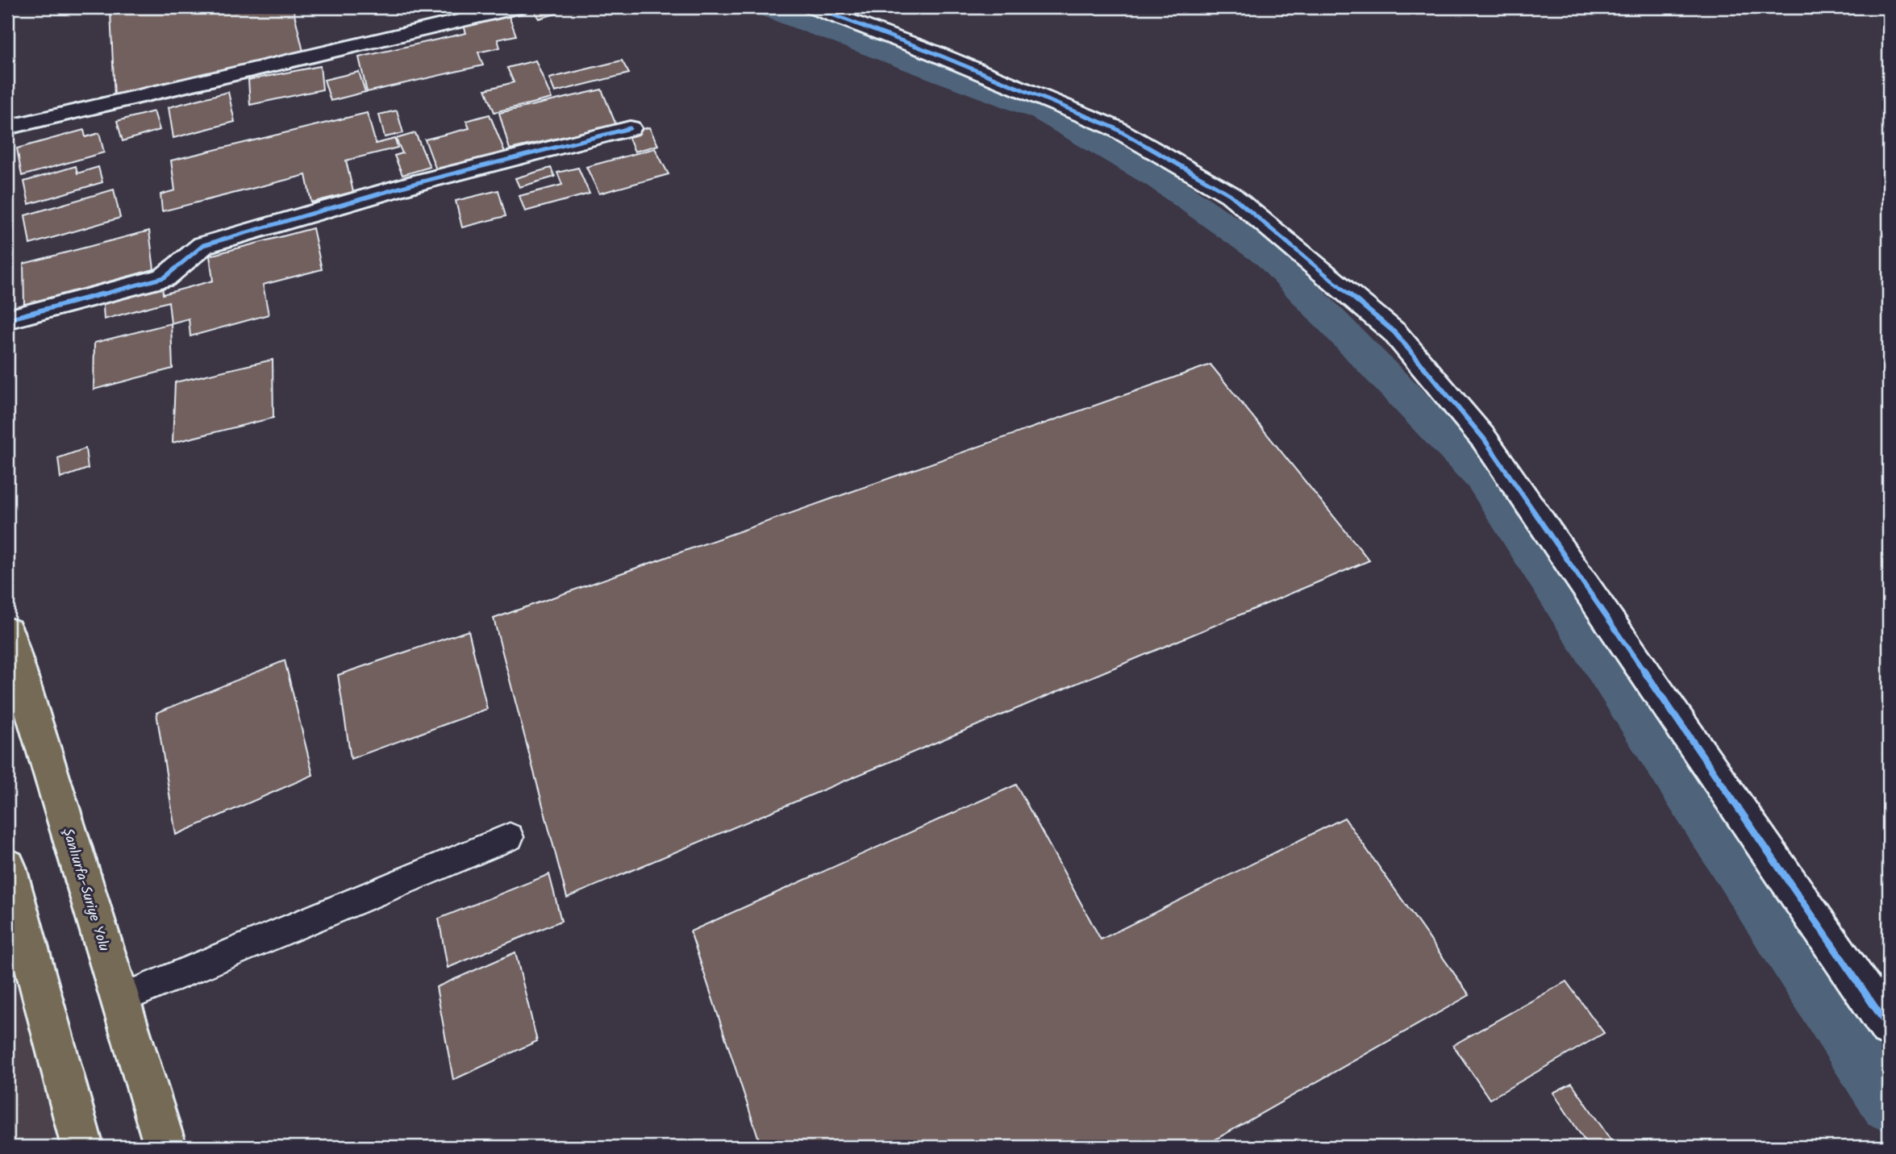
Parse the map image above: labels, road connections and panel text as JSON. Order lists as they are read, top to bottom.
{
  "streets": {
    "highway": ["Şanlıurfa-Suriye Yolu"]
  }
}
